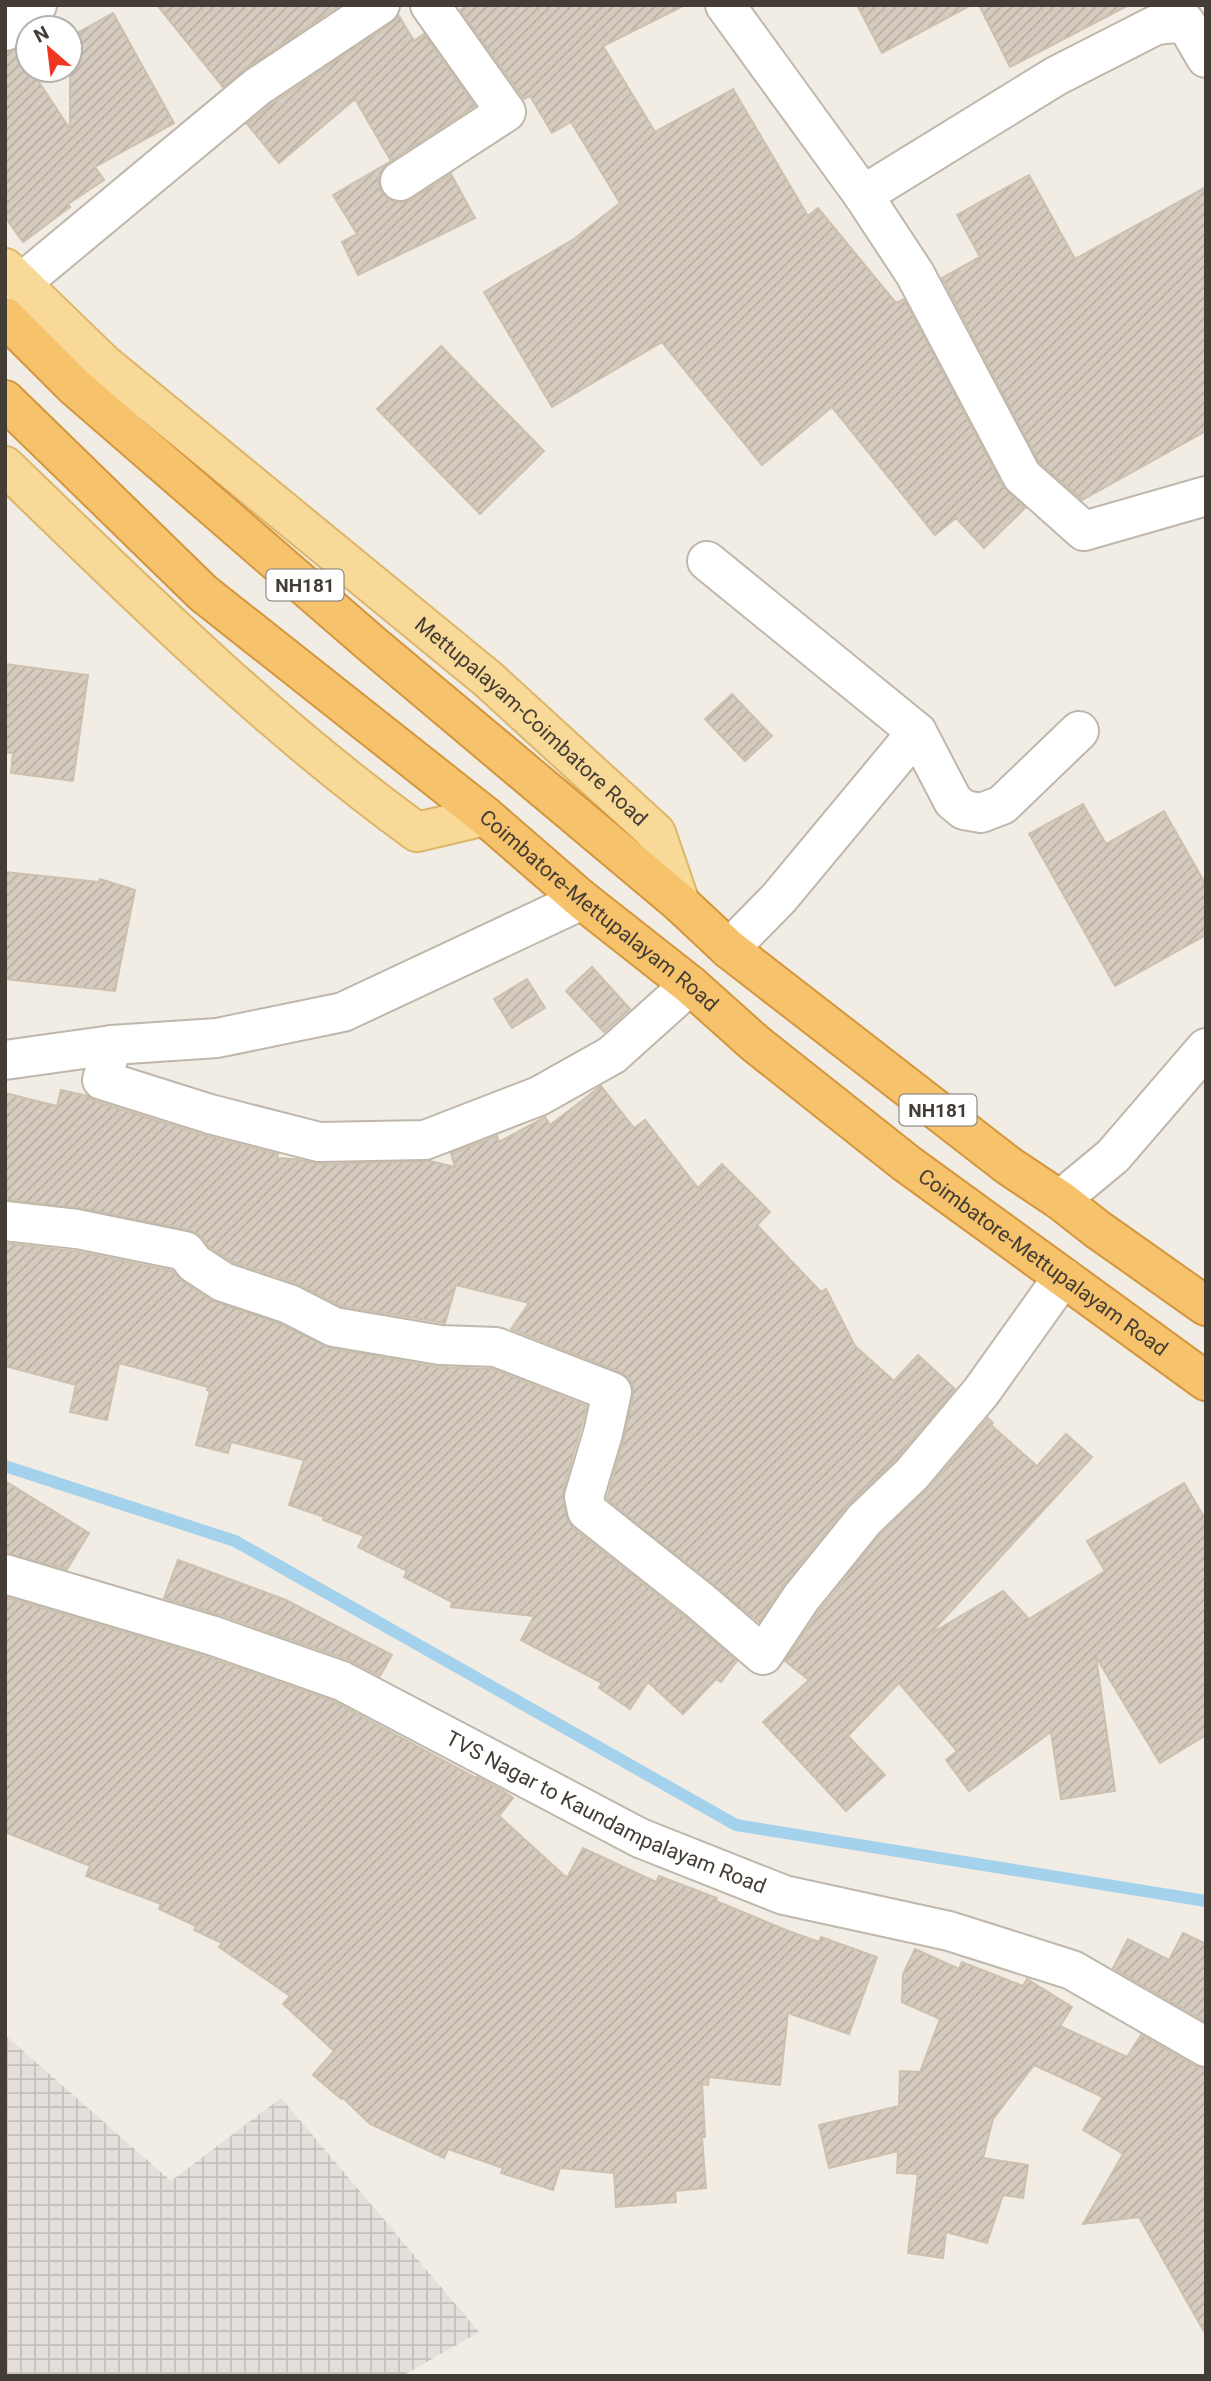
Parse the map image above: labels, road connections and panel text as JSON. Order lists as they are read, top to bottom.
{
  "streets": {
    "highway": ["NH181", "Mettupalayam-Coimbatore Road", "Coimbatore-Mettupalayam Road"],
    "street": ["TVS Nagar to Kaundampalayam Road"]
  },
  "crossings": [
    ["NH181", "Mettupalayam-Coimbatore Road"]
  ],
  "north": "top left"
}
